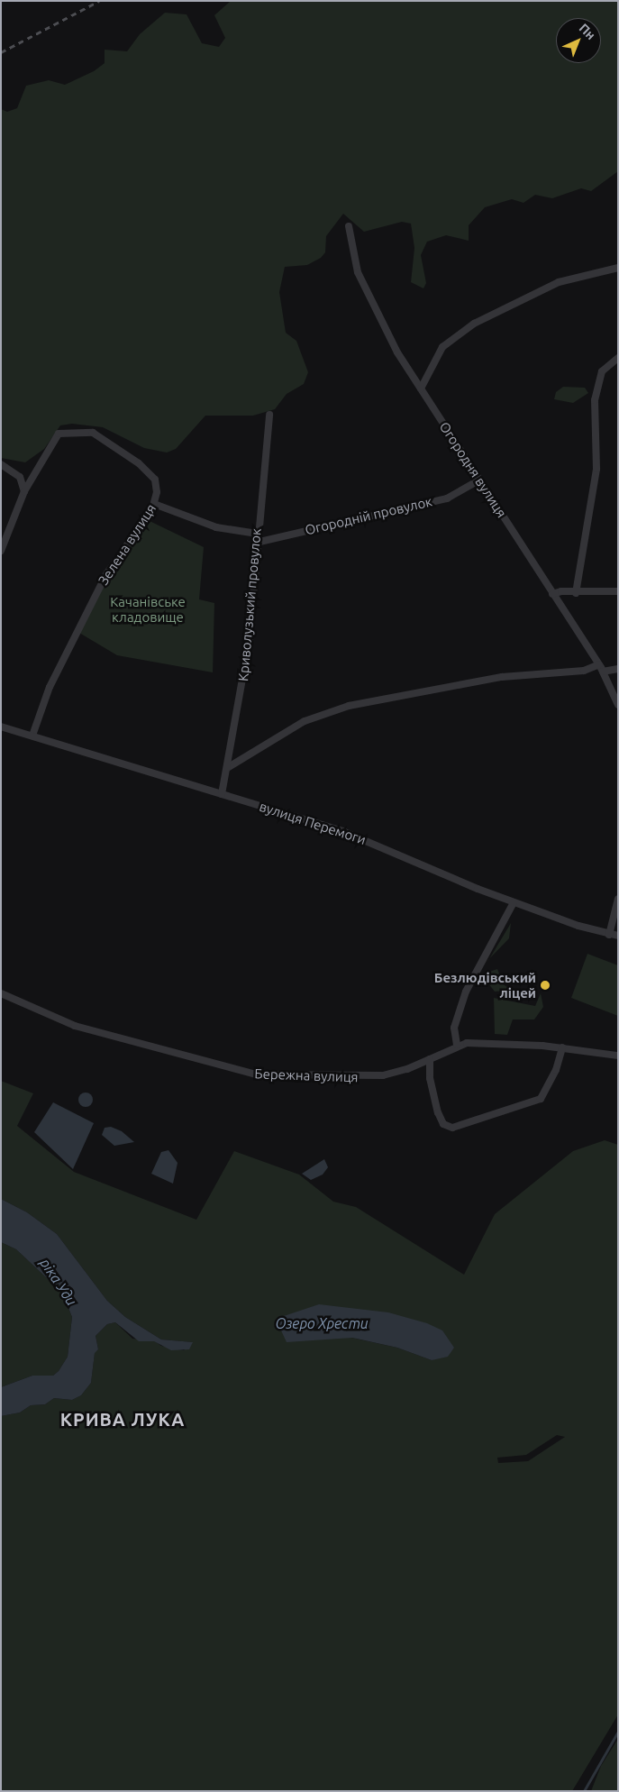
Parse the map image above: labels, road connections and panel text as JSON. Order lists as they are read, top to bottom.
{
  "streets": {
    "street": [
      "Огородня вулиця",
      "Огородній провулок",
      "Зелена вулиця",
      "Криволузький провулок",
      "вулиця Перемоги",
      "Бережна вулиця"
    ]
  },
  "crossings": [
    ["Огородня вулиця", "Огородній провулок"],
    ["Огородній провулок", "Криволузький провулок"],
    ["Зелена вулиця", "вулиця Перемоги"],
    ["Криволузький провулок", "вулиця Перемоги"]
  ],
  "districts": ["КРИВА ЛУКА"],
  "water": ["ріка Уди", "Озеро Хрести"],
  "parks": ["Качанівське кладовище"],
  "places": ["Безлюдівський ліцей"],
  "north": "top right"
}
